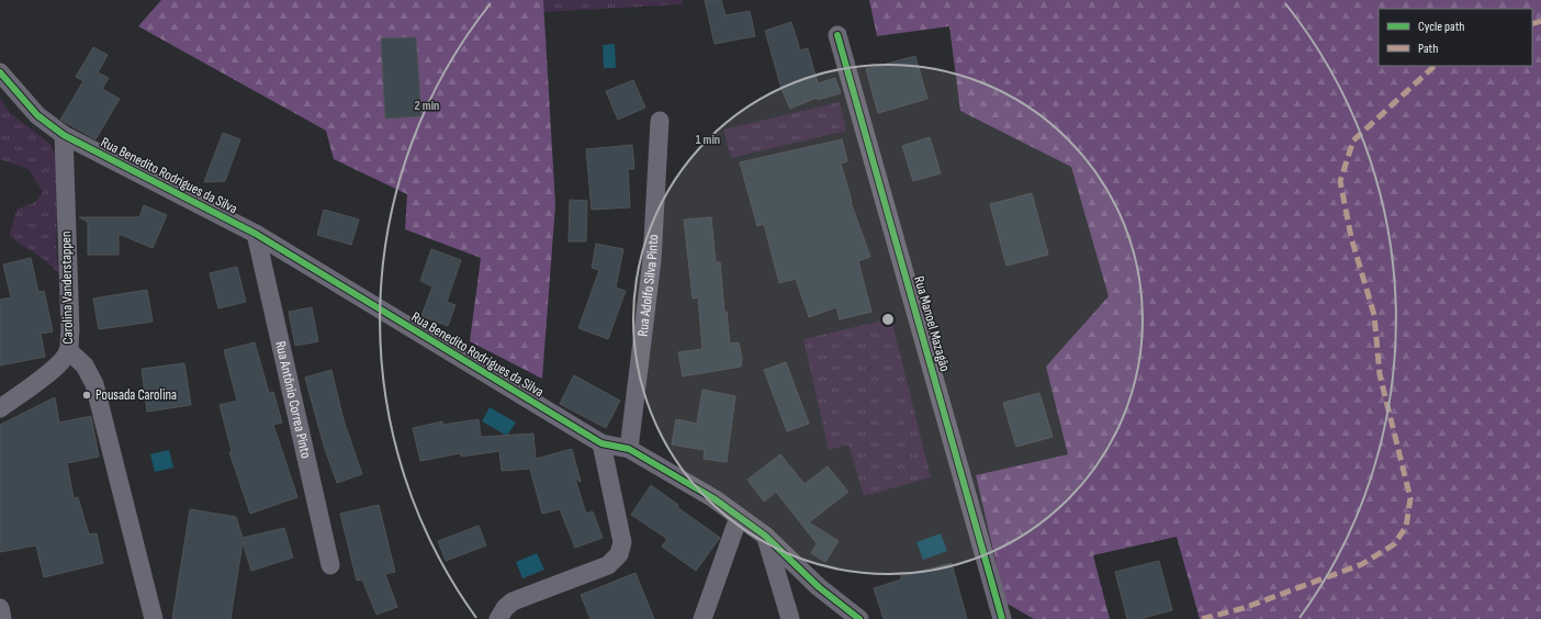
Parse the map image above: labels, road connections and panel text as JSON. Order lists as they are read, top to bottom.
{
  "streets": {
    "street": [
      "Rua Benedito Rodrigues da Silva",
      "Rua Adolfo Silva Pinto",
      "Carolina Vanderstappen",
      "Rua Manoel Mazagão",
      "Rua Antônio Correa Pinto"
    ]
  },
  "crossings": [
    ["Rua Benedito Rodrigues da Silva", "Rua Adolfo Silva Pinto"],
    ["Rua Benedito Rodrigues da Silva", "Carolina Vanderstappen"],
    ["Rua Benedito Rodrigues da Silva", "Rua Antônio Correa Pinto"]
  ],
  "places": ["Pousada Carolina"],
  "legend": ["Cycle path", "Path"],
  "rings": ["2 min", "1 min"]
}
